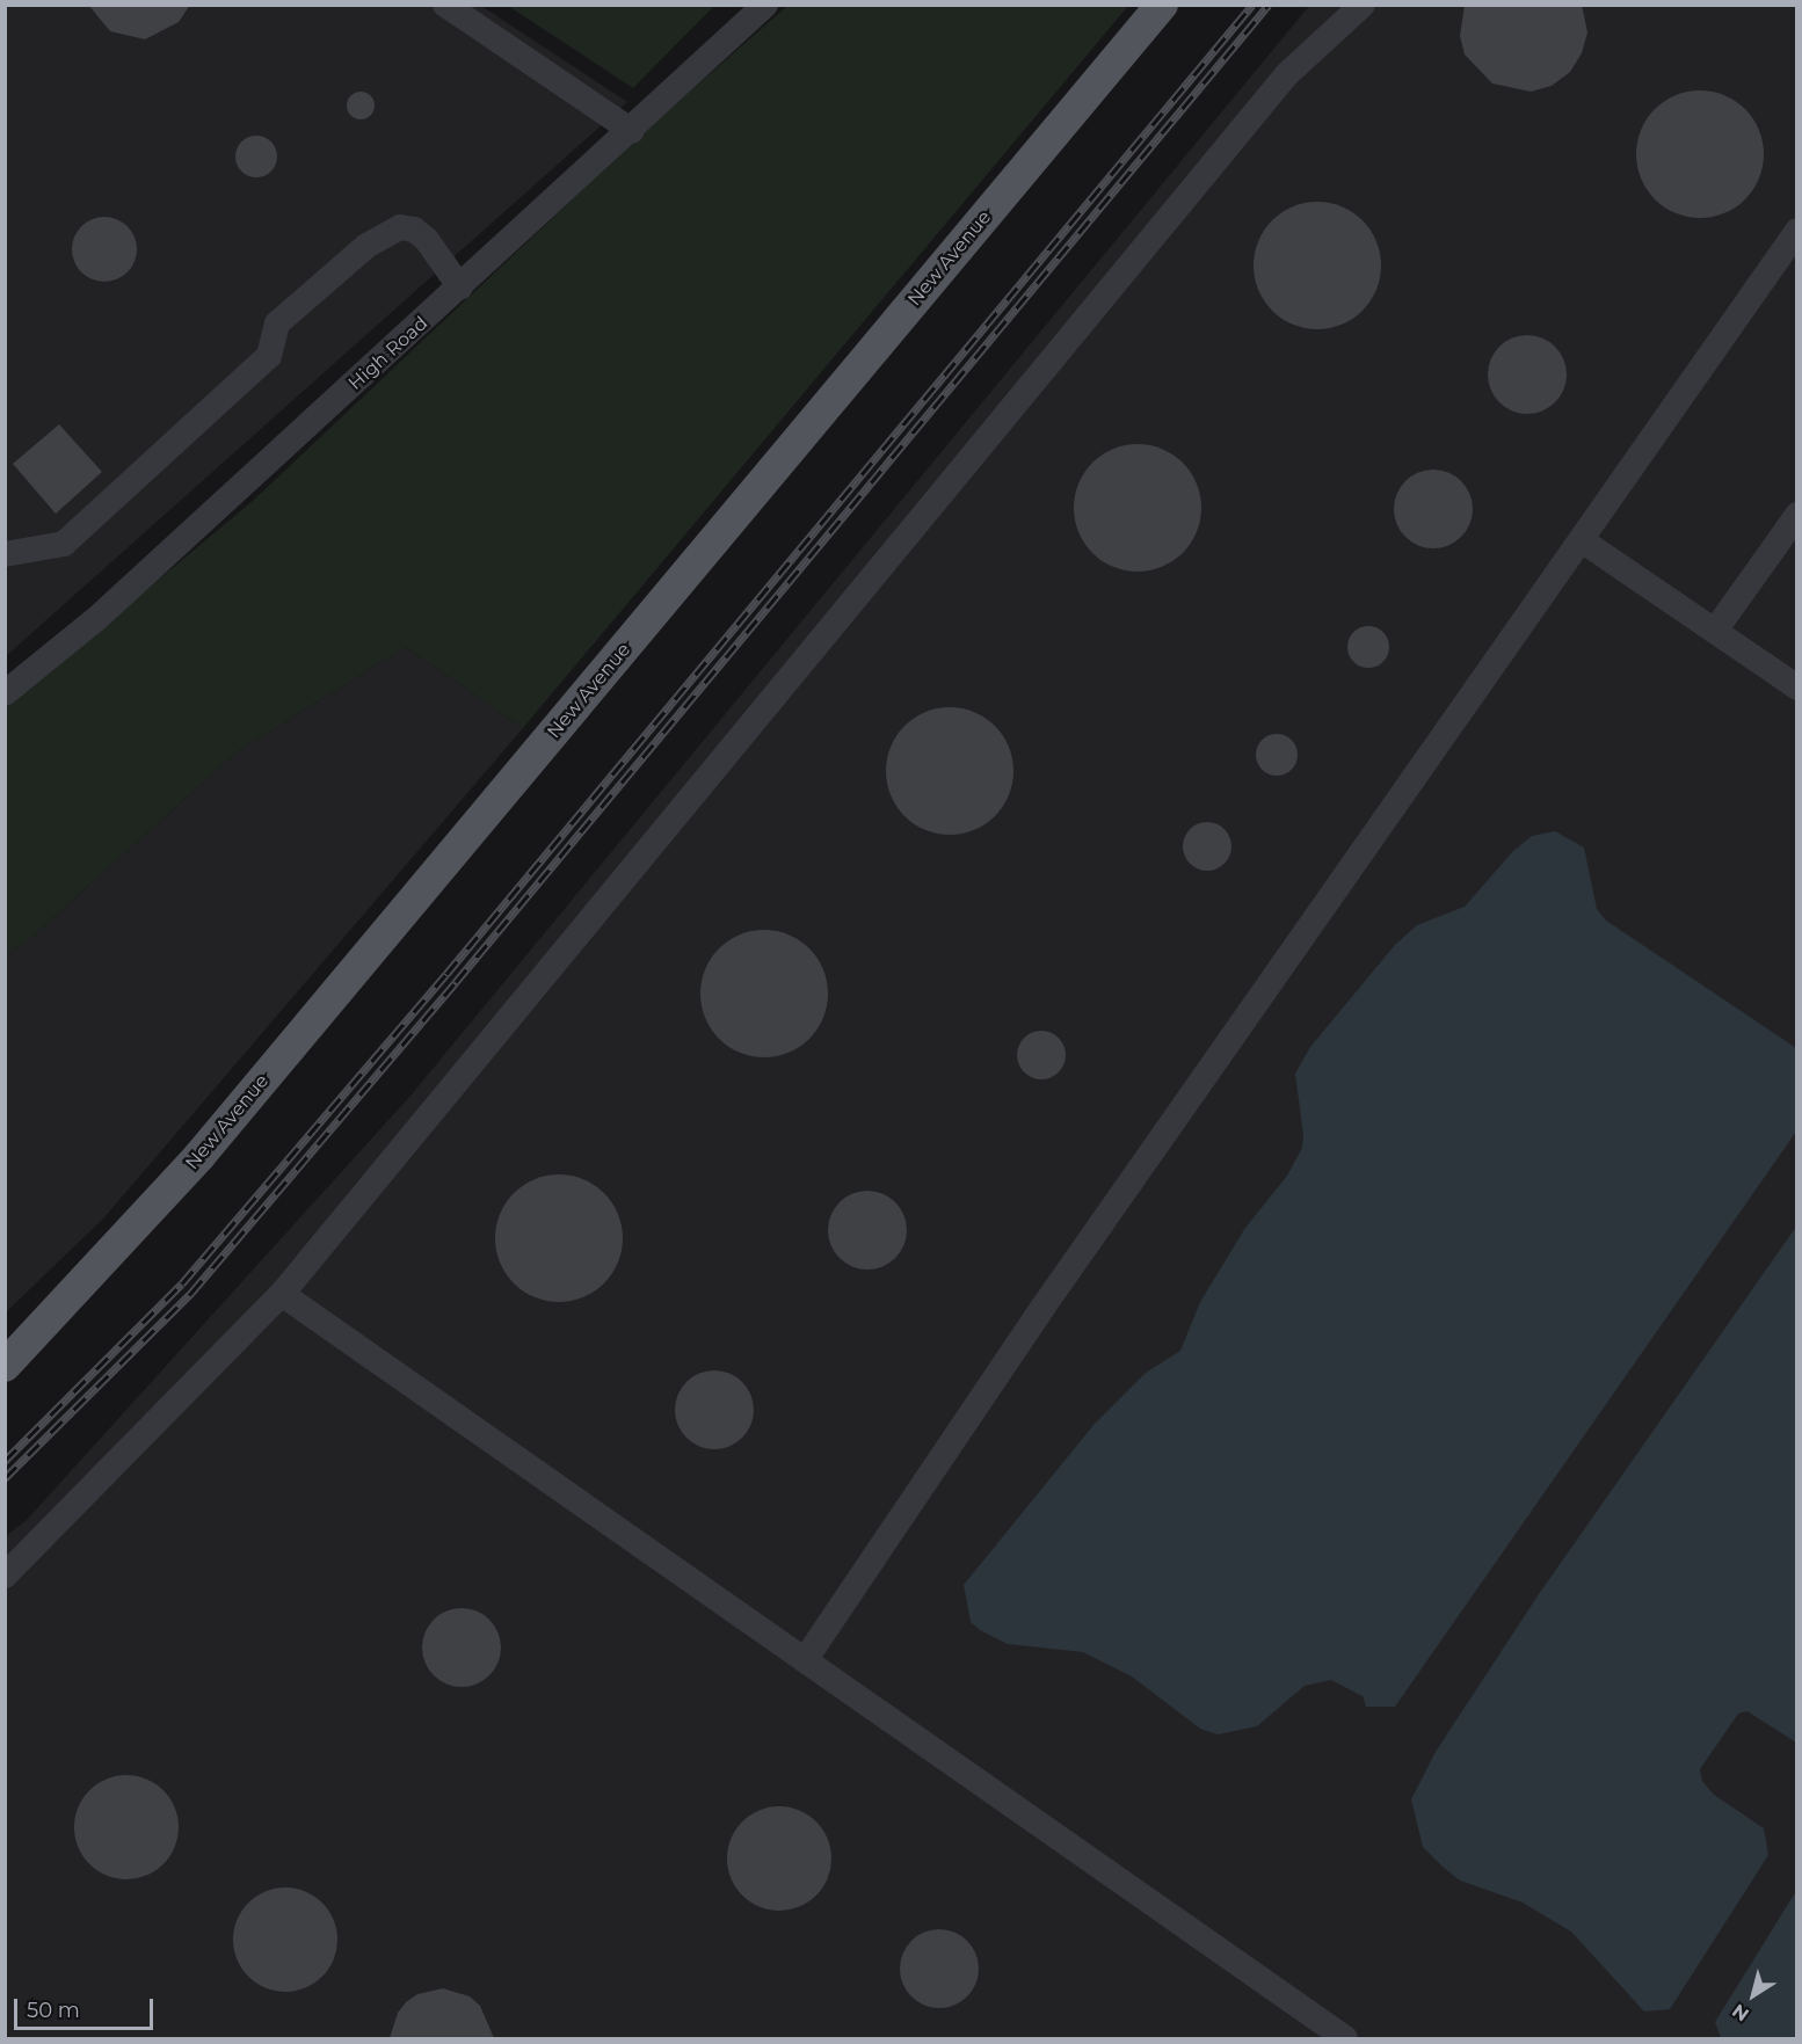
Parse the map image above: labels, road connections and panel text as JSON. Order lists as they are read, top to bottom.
{
  "streets": {
    "main road": ["New Avenue"],
    "street": ["High Road"]
  },
  "scale_bar": "50 m",
  "north": "bottom left"
}
